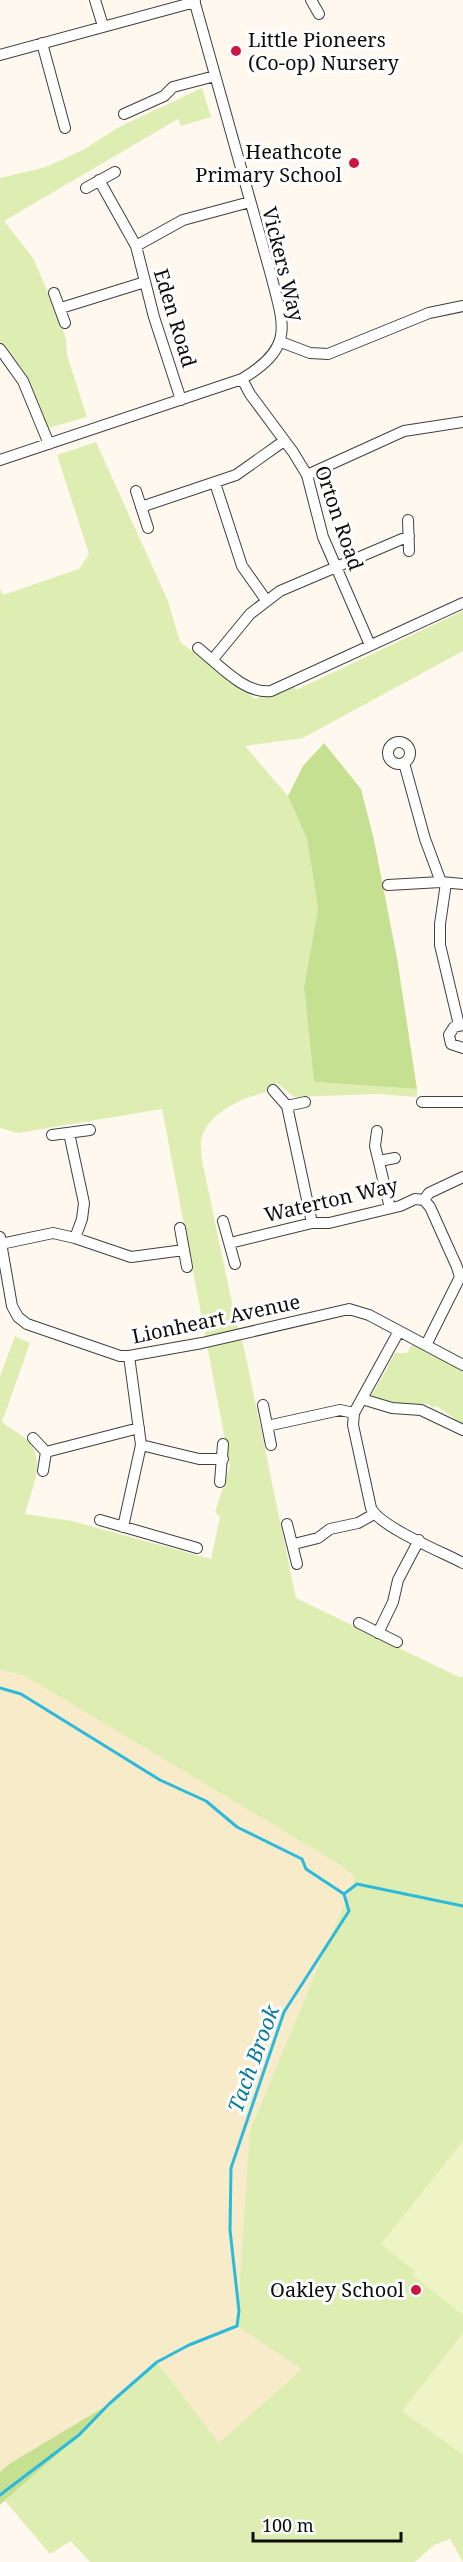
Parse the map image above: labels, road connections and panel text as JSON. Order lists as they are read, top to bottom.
{
  "streets": {
    "street": [
      "Vickers Way",
      "Eden Road",
      "Orton Road",
      "Waterton Way",
      "Lionheart Avenue"
    ]
  },
  "crossings": [
    ["Vickers Way", "Eden Road"],
    ["Vickers Way", "Orton Road"],
    ["Waterton Way", "Lionheart Avenue"]
  ],
  "water": ["Tach Brook"],
  "places": ["Little Pioneers (Co-op) Nursery", "Heathcote Primary School", "Oakley School"],
  "scale_bar": "100 m"
}
